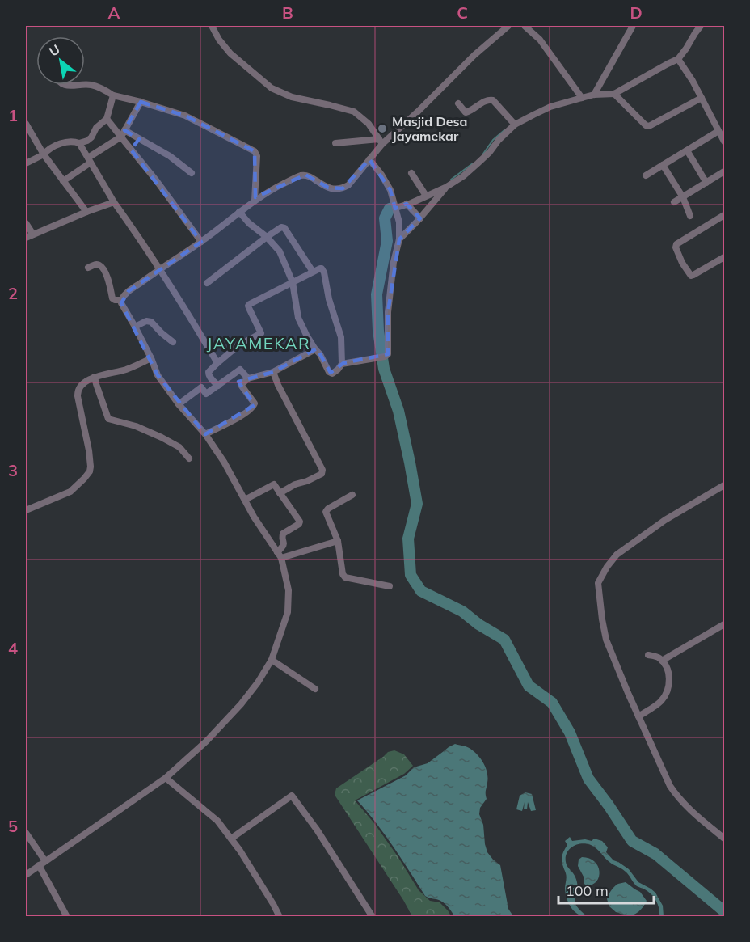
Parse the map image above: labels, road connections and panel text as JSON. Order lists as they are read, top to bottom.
{
  "districts": ["JAYAMEKAR"],
  "places": ["Masjid Desa Jayamekar"],
  "scale_bar": "100 m",
  "north": "top left",
  "grid": {
    "columns": [
      "A",
      "B",
      "C",
      "D"
    ],
    "rows": [
      "1",
      "2",
      "3",
      "4",
      "5"
    ]
  }
}
